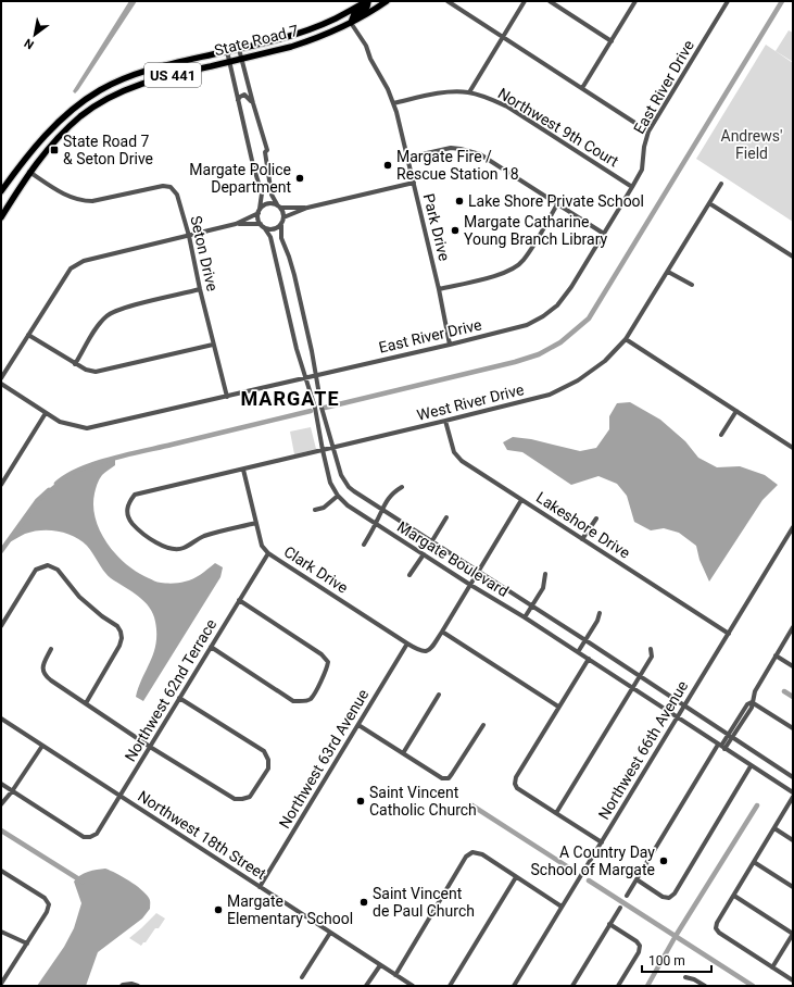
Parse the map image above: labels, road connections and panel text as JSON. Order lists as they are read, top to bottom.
{
  "streets": {
    "main road": ["State Road 7", "US 441"],
    "street": [
      "East River Drive",
      "Northwest 9th Court",
      "Park Drive",
      "Seton Drive",
      "West River Drive",
      "Lakeshore Drive",
      "Margate Boulevard",
      "Clark Drive",
      "Northwest 62nd Terrace",
      "Northwest 66th Avenue",
      "Northwest 63rd Avenue",
      "Northwest 18th Street"
    ]
  },
  "crossings": [
    ["State Road 7", "Park Drive"],
    ["State Road 7", "Seton Drive"],
    ["East River Drive", "Northwest 9th Court"],
    ["East River Drive", "Park Drive"],
    ["East River Drive", "Seton Drive"],
    ["East River Drive", "Margate Boulevard"],
    ["Northwest 9th Court", "Park Drive"],
    ["West River Drive", "Lakeshore Drive"],
    ["West River Drive", "Margate Boulevard"],
    ["West River Drive", "Clark Drive"],
    ["Lakeshore Drive", "Northwest 66th Avenue"],
    ["Margate Boulevard", "Northwest 66th Avenue"],
    ["Clark Drive", "Northwest 62nd Terrace"],
    ["Clark Drive", "Northwest 63rd Avenue"],
    ["Northwest 62nd Terrace", "Northwest 18th Street"],
    ["Northwest 63rd Avenue", "Northwest 18th Street"]
  ],
  "districts": ["MARGATE"],
  "parks": ["Andrews' Field"],
  "places": {
    "transit": ["State Road 7 & Seton Drive"],
    "other": [
      "Margate Fire / Rescue Station 18",
      "Margate Police Department",
      "Lake Shore Private School",
      "Margate Catharine Young Branch Library",
      "Saint Vincent Catholic Church",
      "A Country Day School of Margate",
      "Saint Vincent de Paul Church",
      "Margate Elementary School"
    ]
  },
  "scale_bar": "100 m",
  "north": "bottom left"
}
